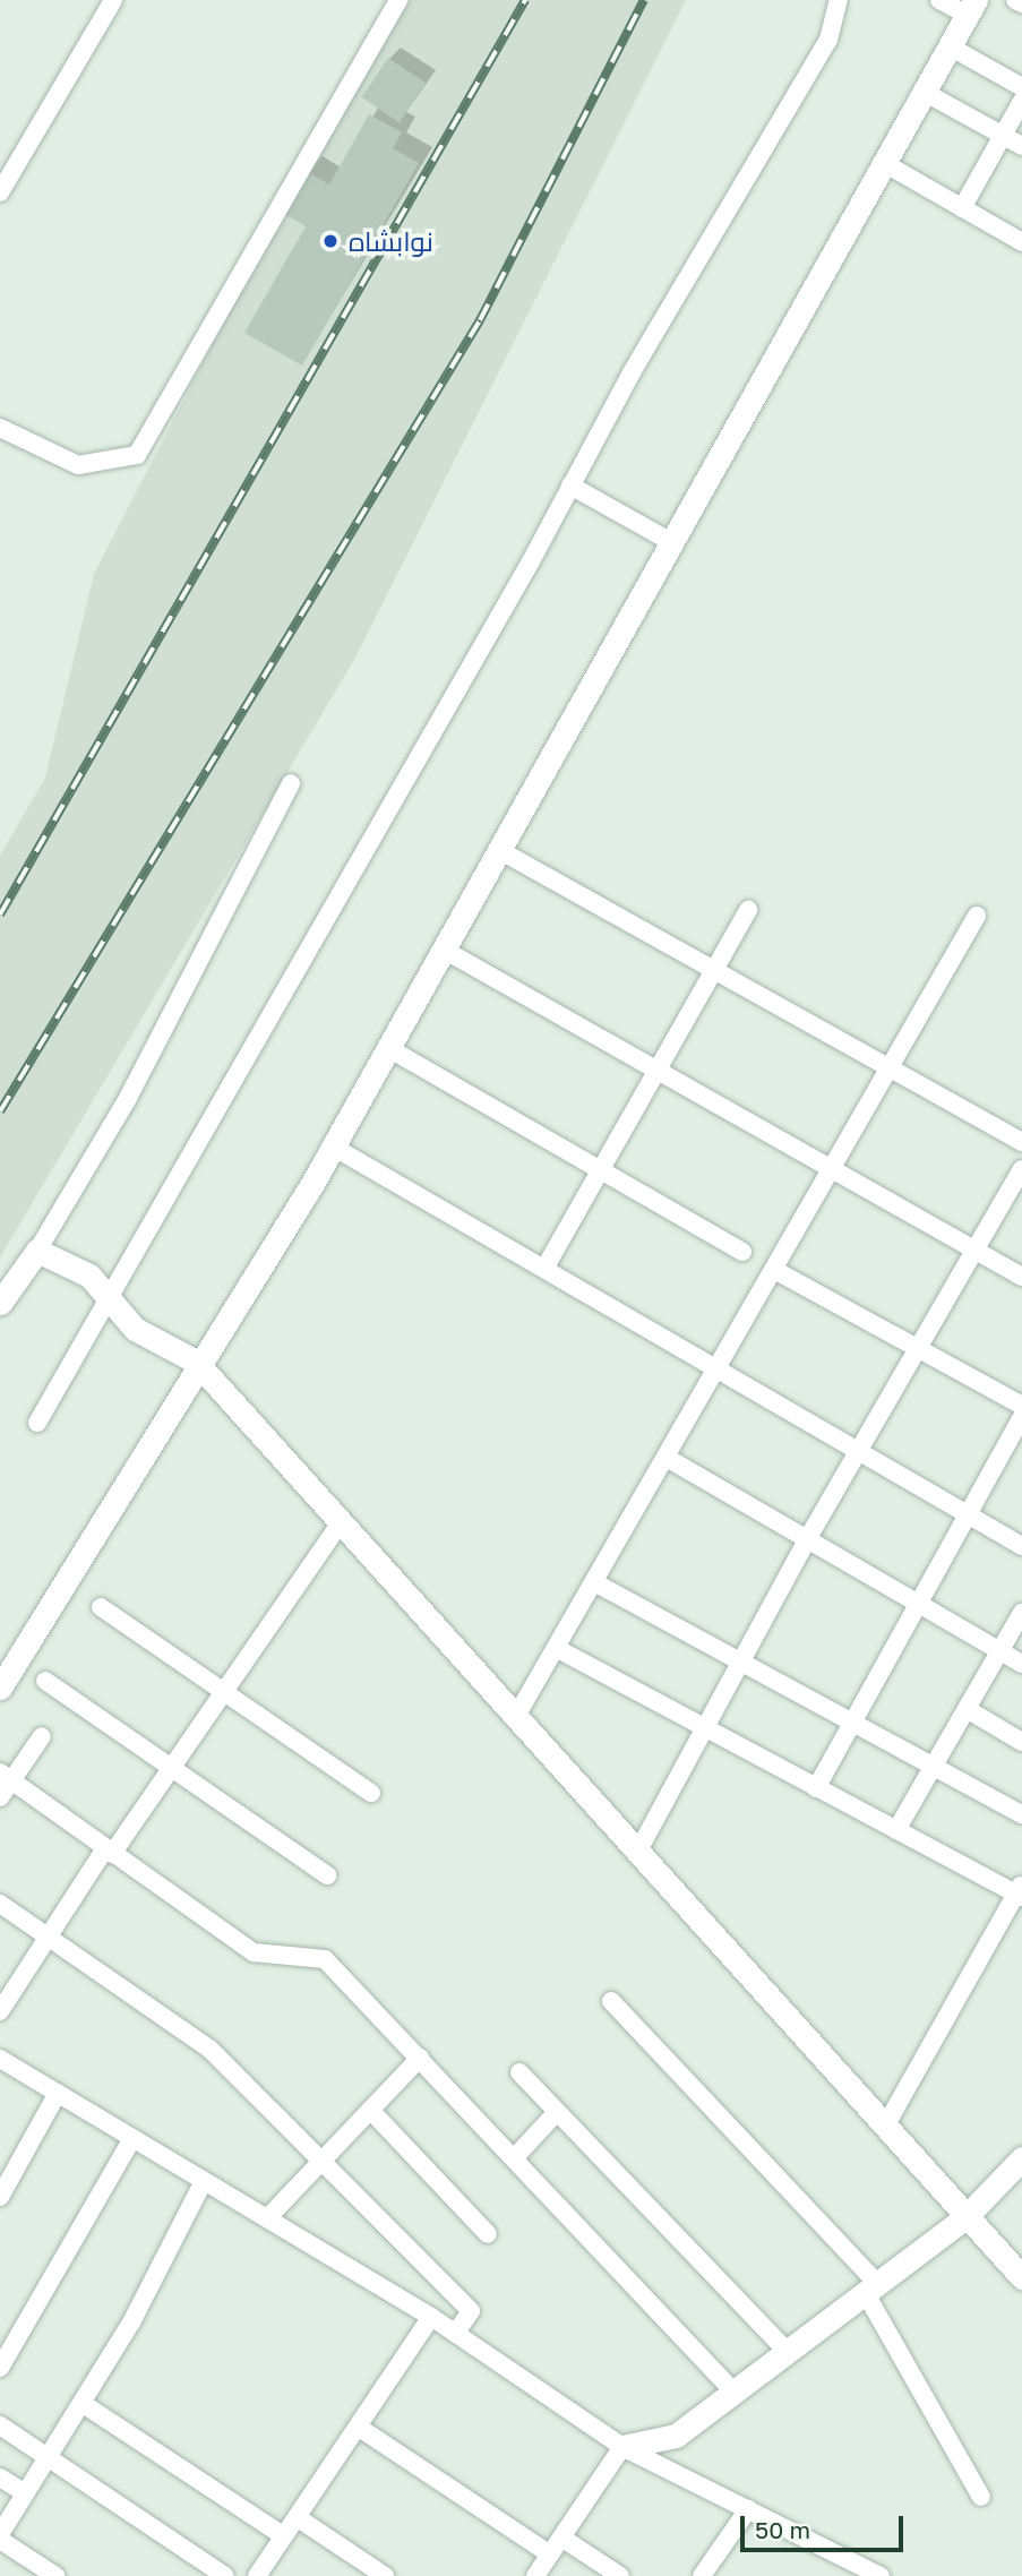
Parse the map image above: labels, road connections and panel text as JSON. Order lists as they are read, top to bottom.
{
  "places": ["نوابشاہ"],
  "scale_bar": "50 m"
}
